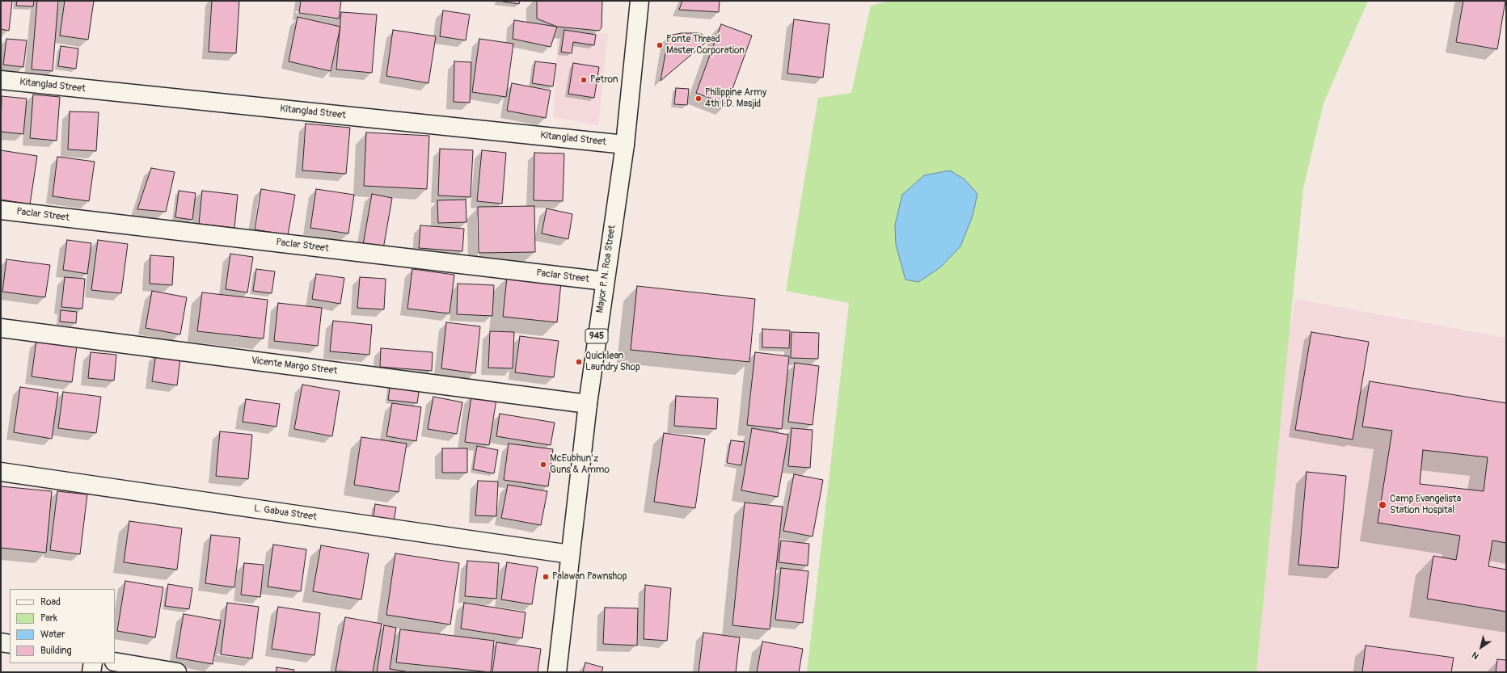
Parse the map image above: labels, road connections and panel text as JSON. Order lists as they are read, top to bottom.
{
  "streets": {
    "street": [
      "Kitanglad Street",
      "Paclar Street",
      "Mayor P. N. Roa Street",
      "945",
      "Vicente Margo Street",
      "L. Gabua Street"
    ]
  },
  "crossings": [
    ["Kitanglad Street", "Mayor P. N. Roa Street"],
    ["Paclar Street", "Mayor P. N. Roa Street"],
    ["Mayor P. N. Roa Street", "Vicente Margo Street"],
    ["Mayor P. N. Roa Street", "L. Gabua Street"]
  ],
  "places": [
    "Ponte Thread Master Corporation",
    "Petron",
    "Philippine Army 4th I.D. Masjid",
    "Quicklean Laundry Shop",
    "McEubhun’z Guns & Ammo",
    "Camp Evangelista Station Hospital",
    "Palawan Pawnshop"
  ],
  "legend": [
    "Road",
    "Park",
    "Water",
    "Building"
  ],
  "north": "bottom left"
}
